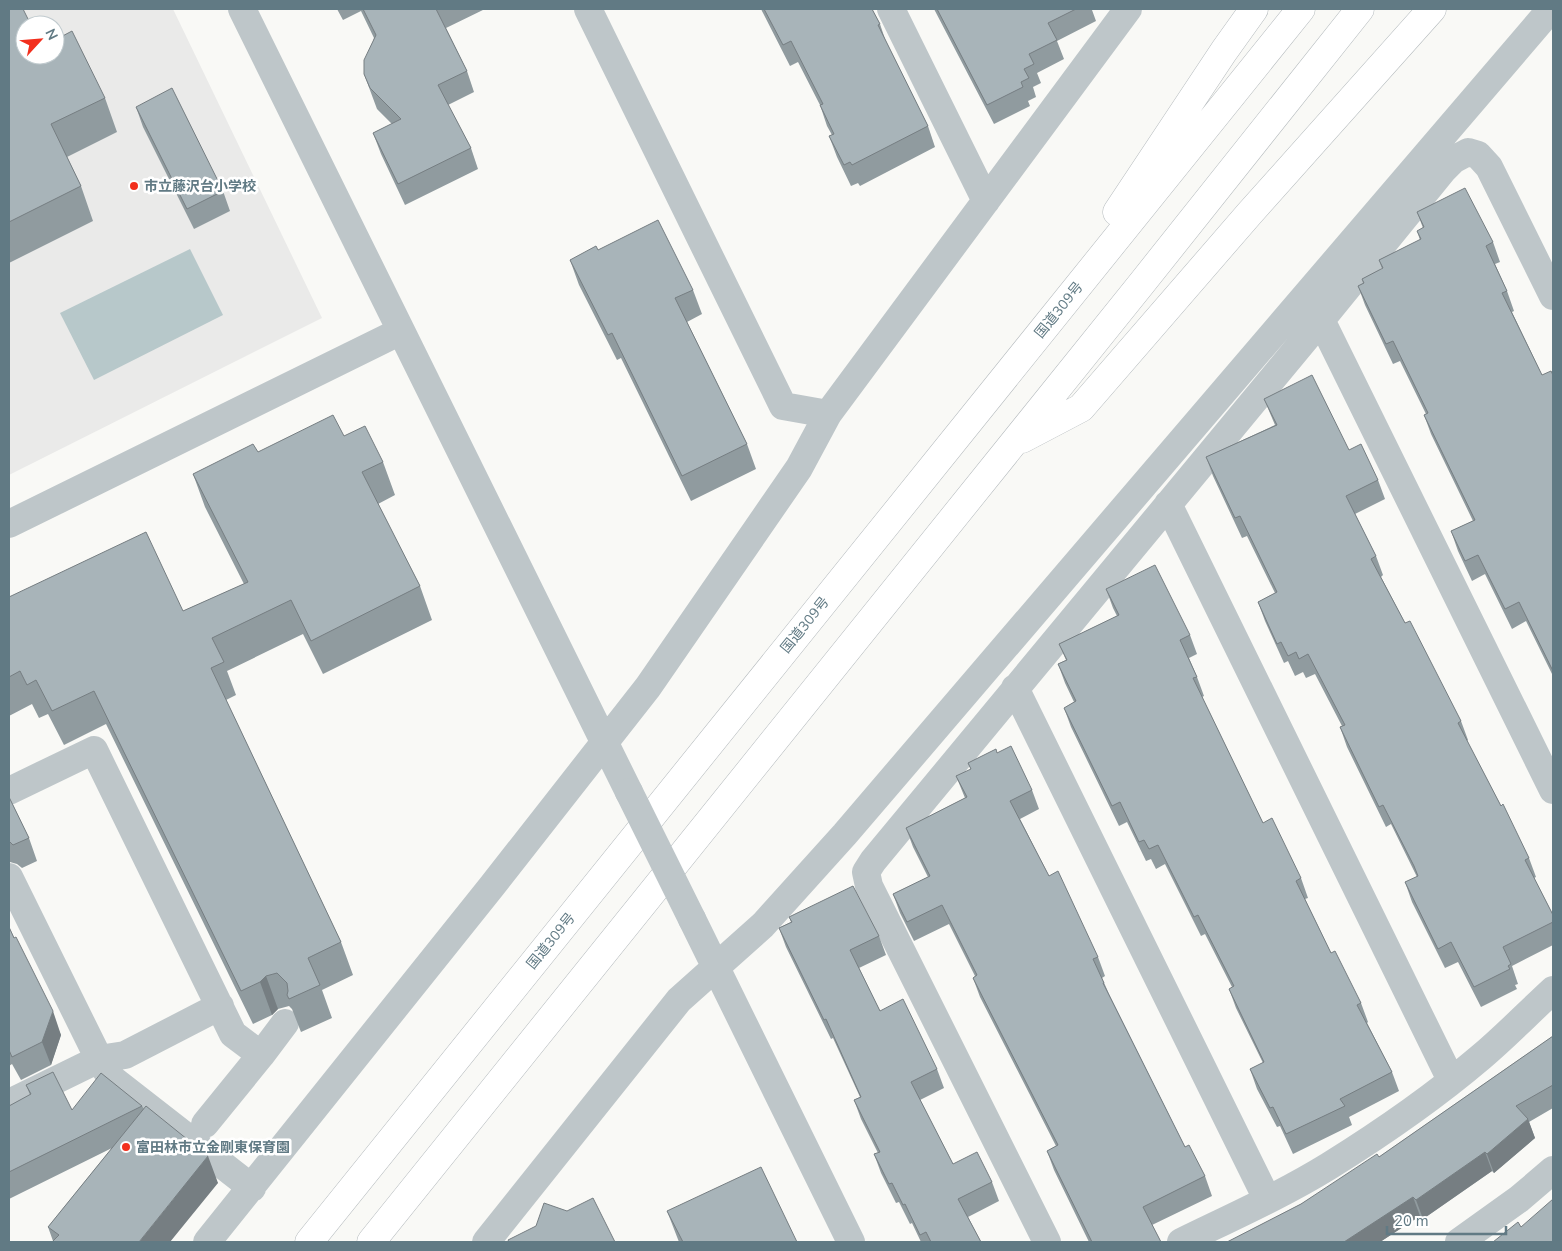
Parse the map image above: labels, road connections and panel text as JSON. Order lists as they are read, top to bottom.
{
  "streets": {
    "highway": ["国道309号"]
  },
  "places": ["市立藤沢台小学校", "富田林市立金剛東保育園"],
  "scale_bar": "20 m",
  "north": "top right"
}
